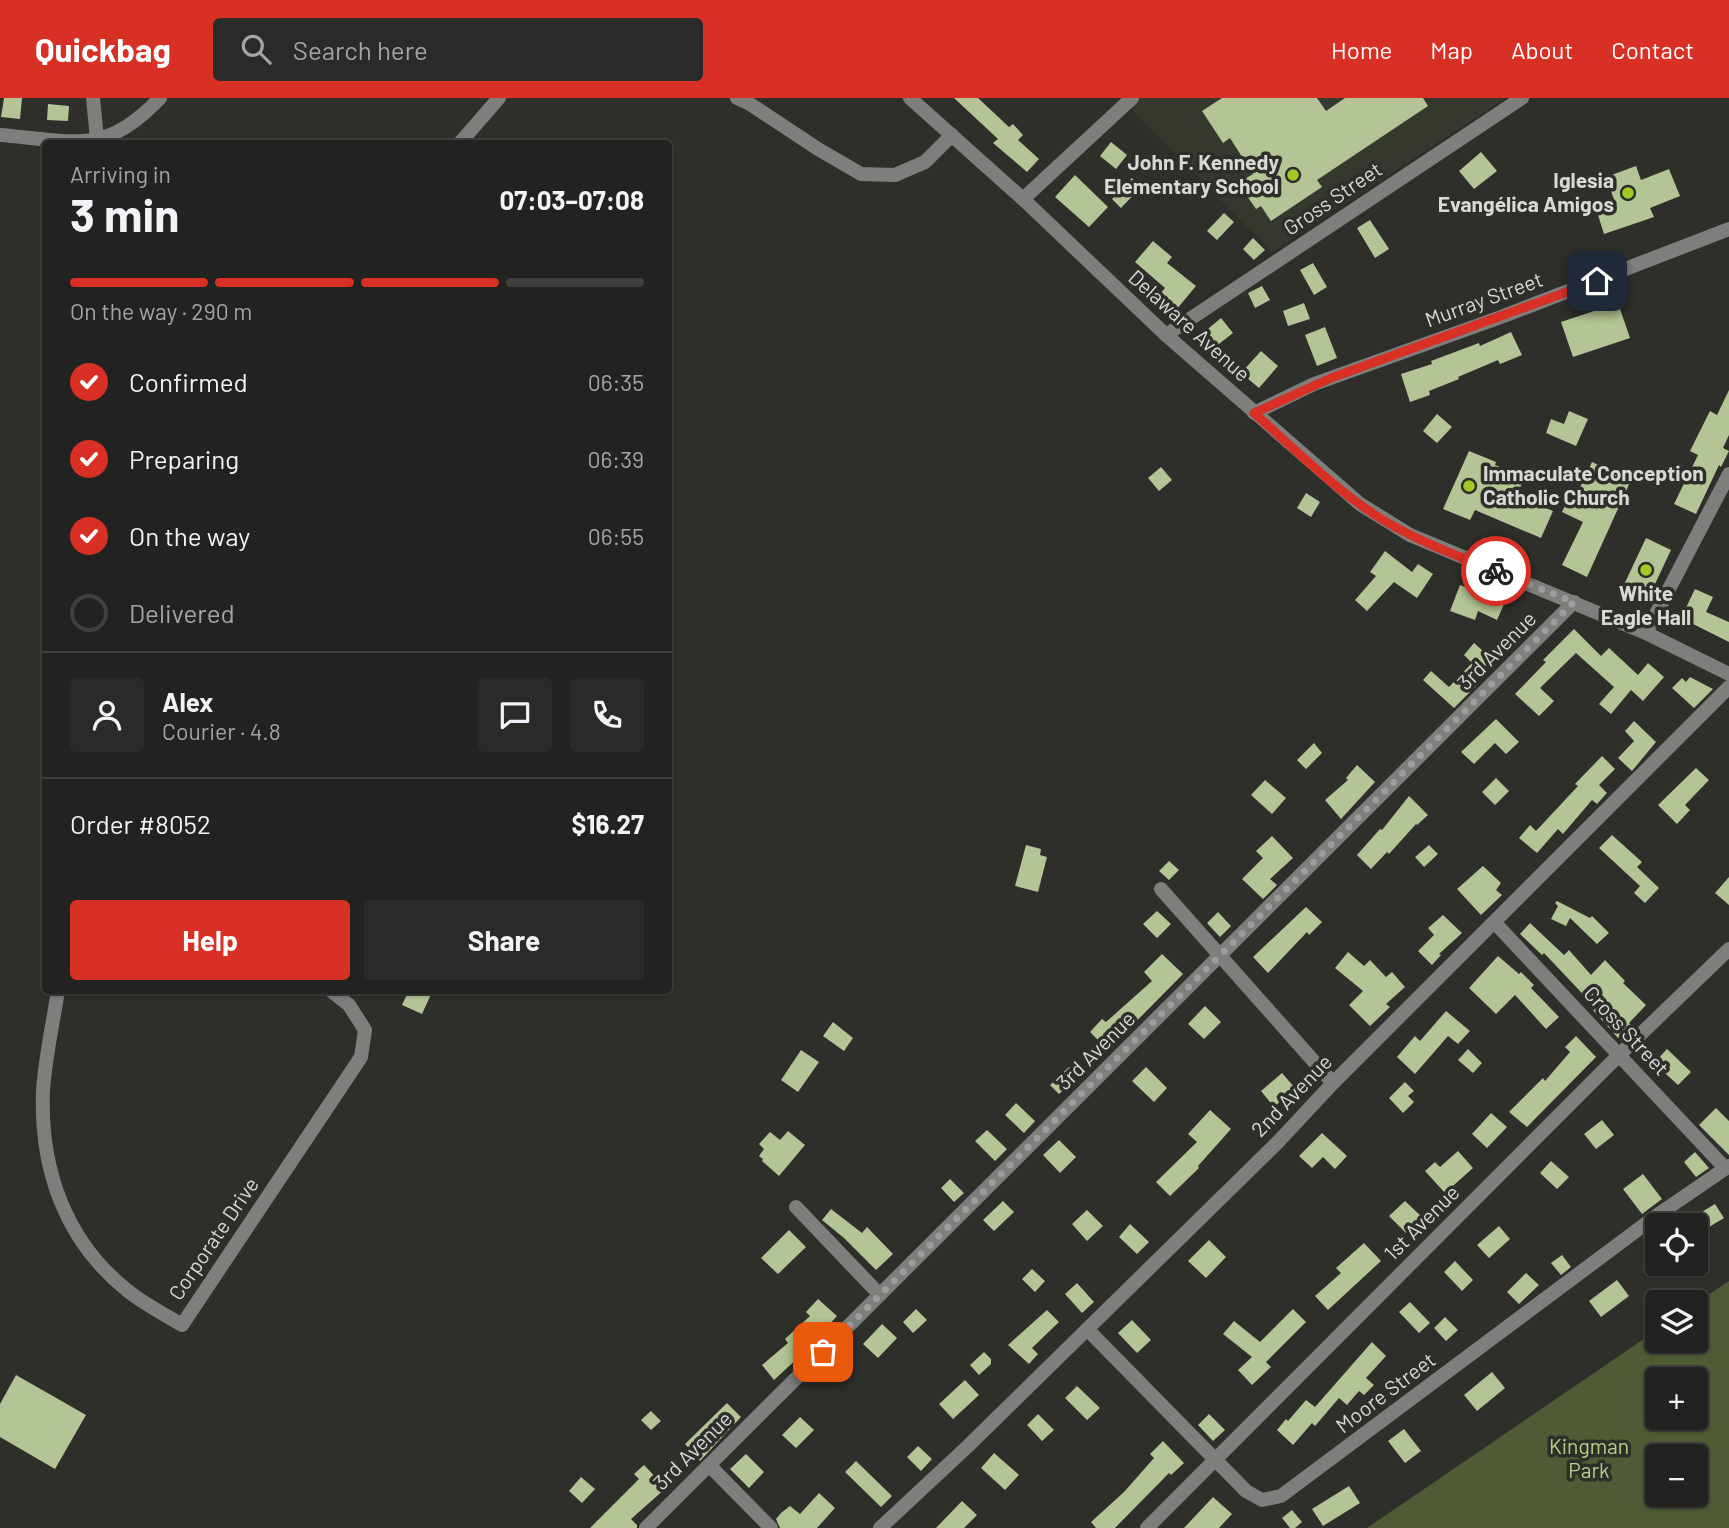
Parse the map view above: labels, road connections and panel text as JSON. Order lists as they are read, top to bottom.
{
  "streets": {
    "street": [
      "Gross Street",
      "Murray Street",
      "Delaware Avenue",
      "3rd Avenue",
      "Cross Street",
      "2nd Avenue",
      "1st Avenue",
      "Corporate Drive",
      "Moore Street"
    ]
  },
  "crossings": [
    ["Gross Street", "Delaware Avenue"],
    ["Murray Street", "Delaware Avenue"],
    ["Delaware Avenue", "3rd Avenue"],
    ["Cross Street", "2nd Avenue"],
    ["Cross Street", "1st Avenue"],
    ["Cross Street", "Moore Street"],
    ["2nd Avenue", "Moore Street"],
    ["1st Avenue", "Moore Street"]
  ],
  "parks": ["Kingman Park"],
  "places": [
    "John F. Kennedy Elementary School",
    "Iglesia Evangélica Amigos",
    "Immaculate Conception Catholic Church",
    "White Eagle Hall"
  ],
  "page": {
    "header": "Quickbag",
    "search": "Search here",
    "nav": [
      "Home",
      "Map",
      "About",
      "Contact"
    ],
    "heading": ["3 min", "Arriving in", "07:03–07:08"],
    "panel": [
      "Alex",
      "Courier · 4.8",
      "Order #8052",
      "$16.27"
    ],
    "bar": "On the way · 290 m",
    "list": [
      ["Confirmed", "06:35"],
      ["Preparing", "06:39"],
      ["On the way", "06:55"],
      "Delivered"
    ],
    "buttons": ["Help", "Share"],
    "map_buttons": ["+", "−"]
  }
}
